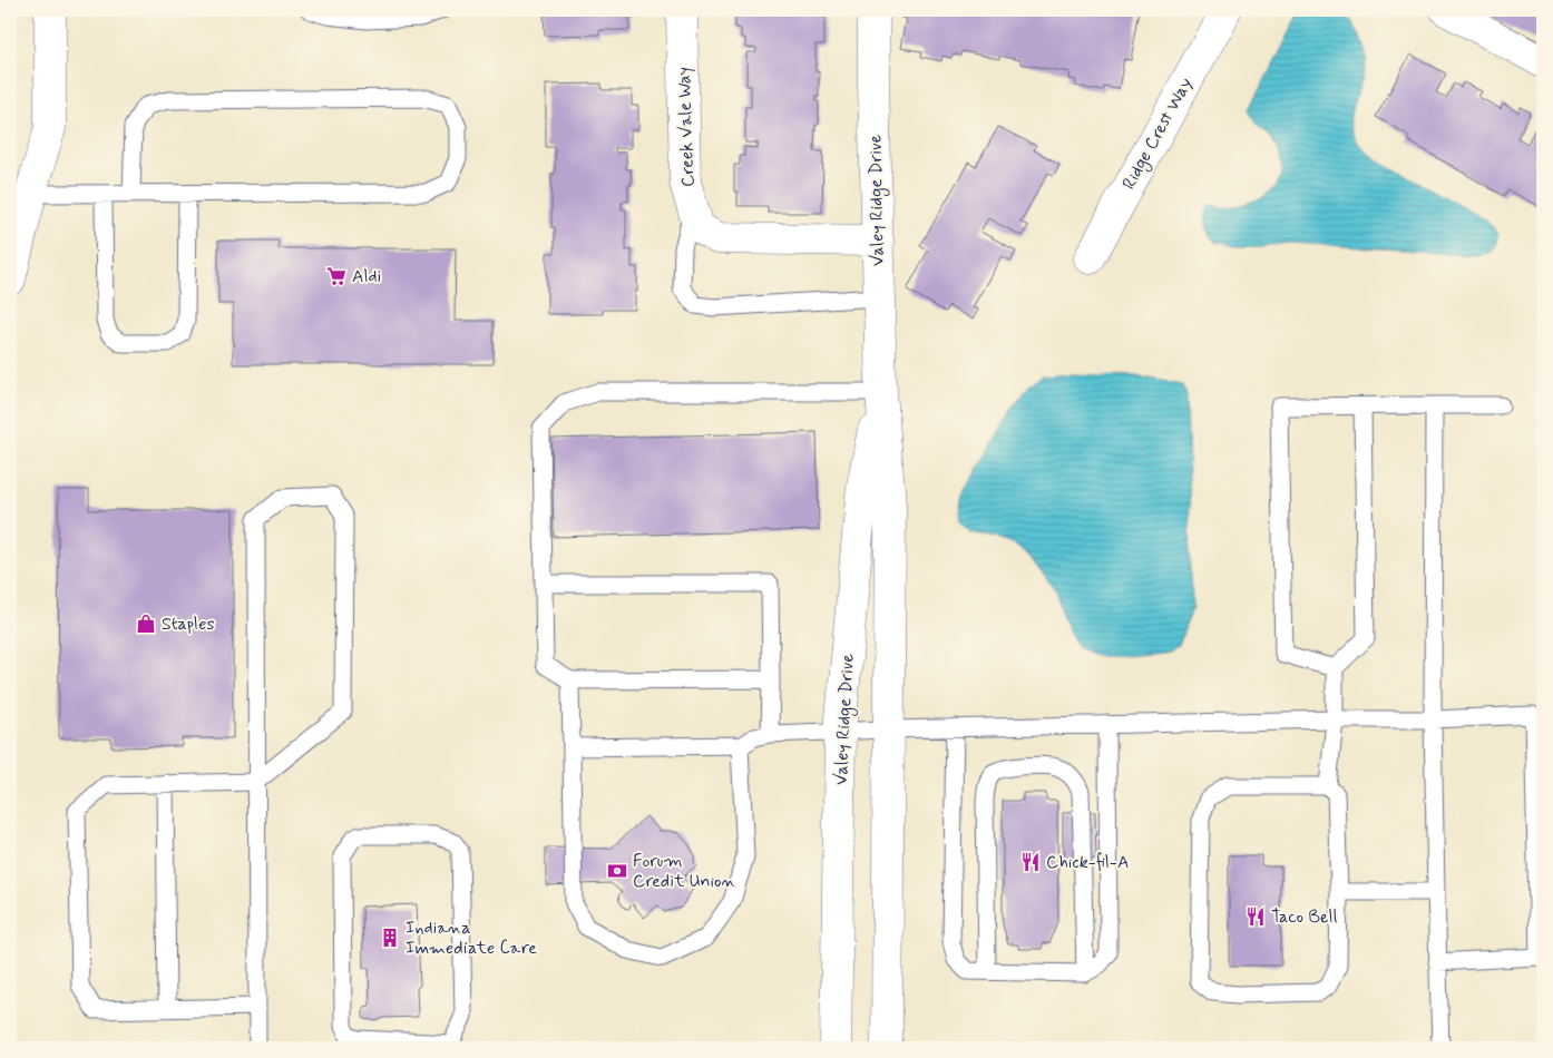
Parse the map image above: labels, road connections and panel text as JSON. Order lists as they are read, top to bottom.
{
  "streets": {
    "street": ["Creek Vale Way", "Ridge Crest Way", "Valey Ridge Drive"]
  },
  "crossings": [
    ["Creek Vale Way", "Valey Ridge Drive"]
  ],
  "places": {
    "supermarket": ["Aldi"],
    "shop": ["Staples"],
    "restaurant": ["Chick-fil-A", "Taco Bell"],
    "bank": ["Forum Credit Union"],
    "building": ["Indiana Immediate Care"]
  }
}
